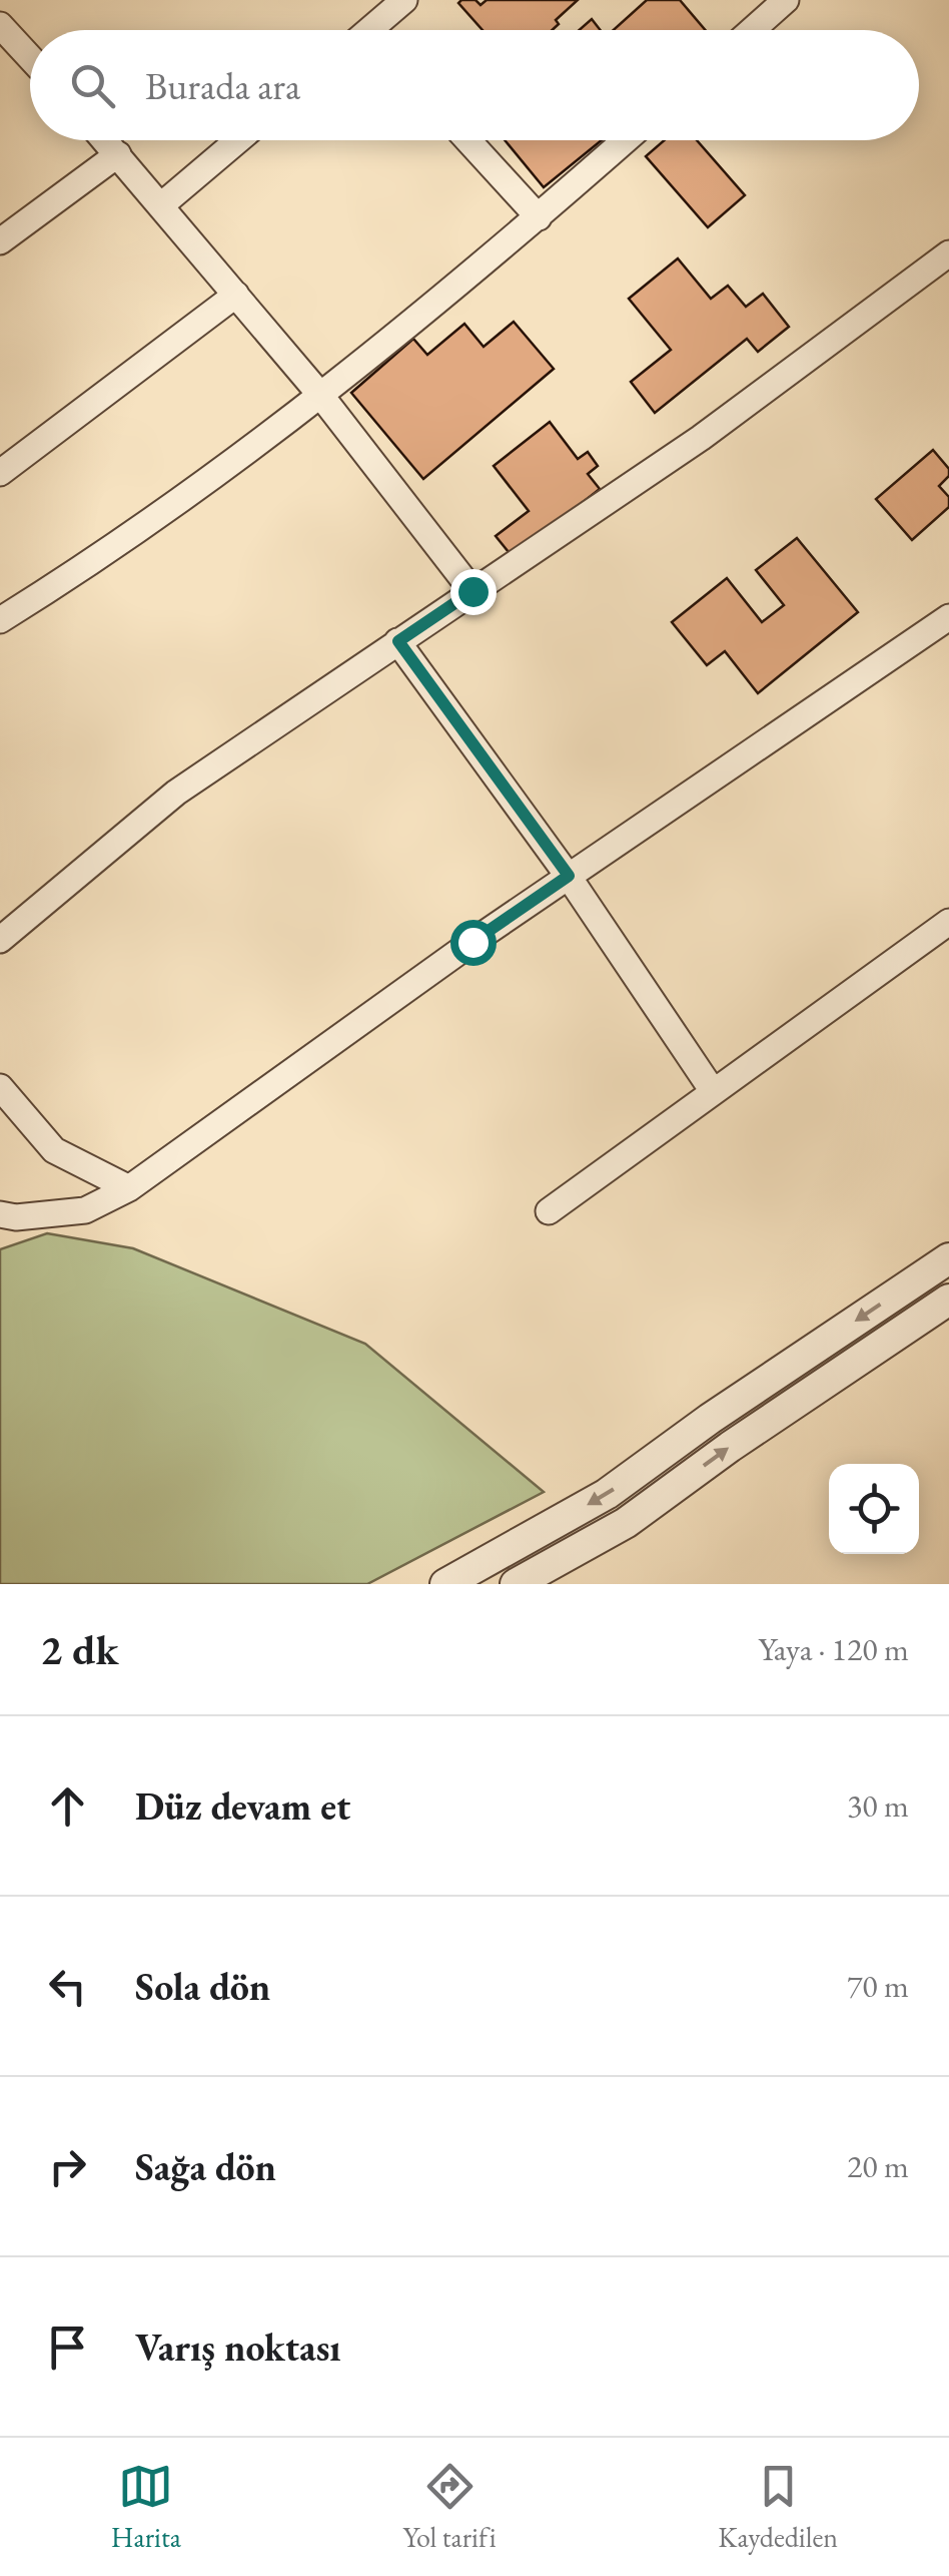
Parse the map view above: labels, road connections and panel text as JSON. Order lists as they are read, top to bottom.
{
  "page": {
    "search": "Burada ara",
    "heading": ["2 dk", "Yaya · 120 m"],
    "list": [
      ["Düz devam et", "30 m"],
      ["Sola dön", "70 m"],
      ["Sağa dön", "20 m"],
      "Varış noktası"
    ],
    "nav": ["Harita", "Yol tarifi", "Kaydedilen"]
  }
}
